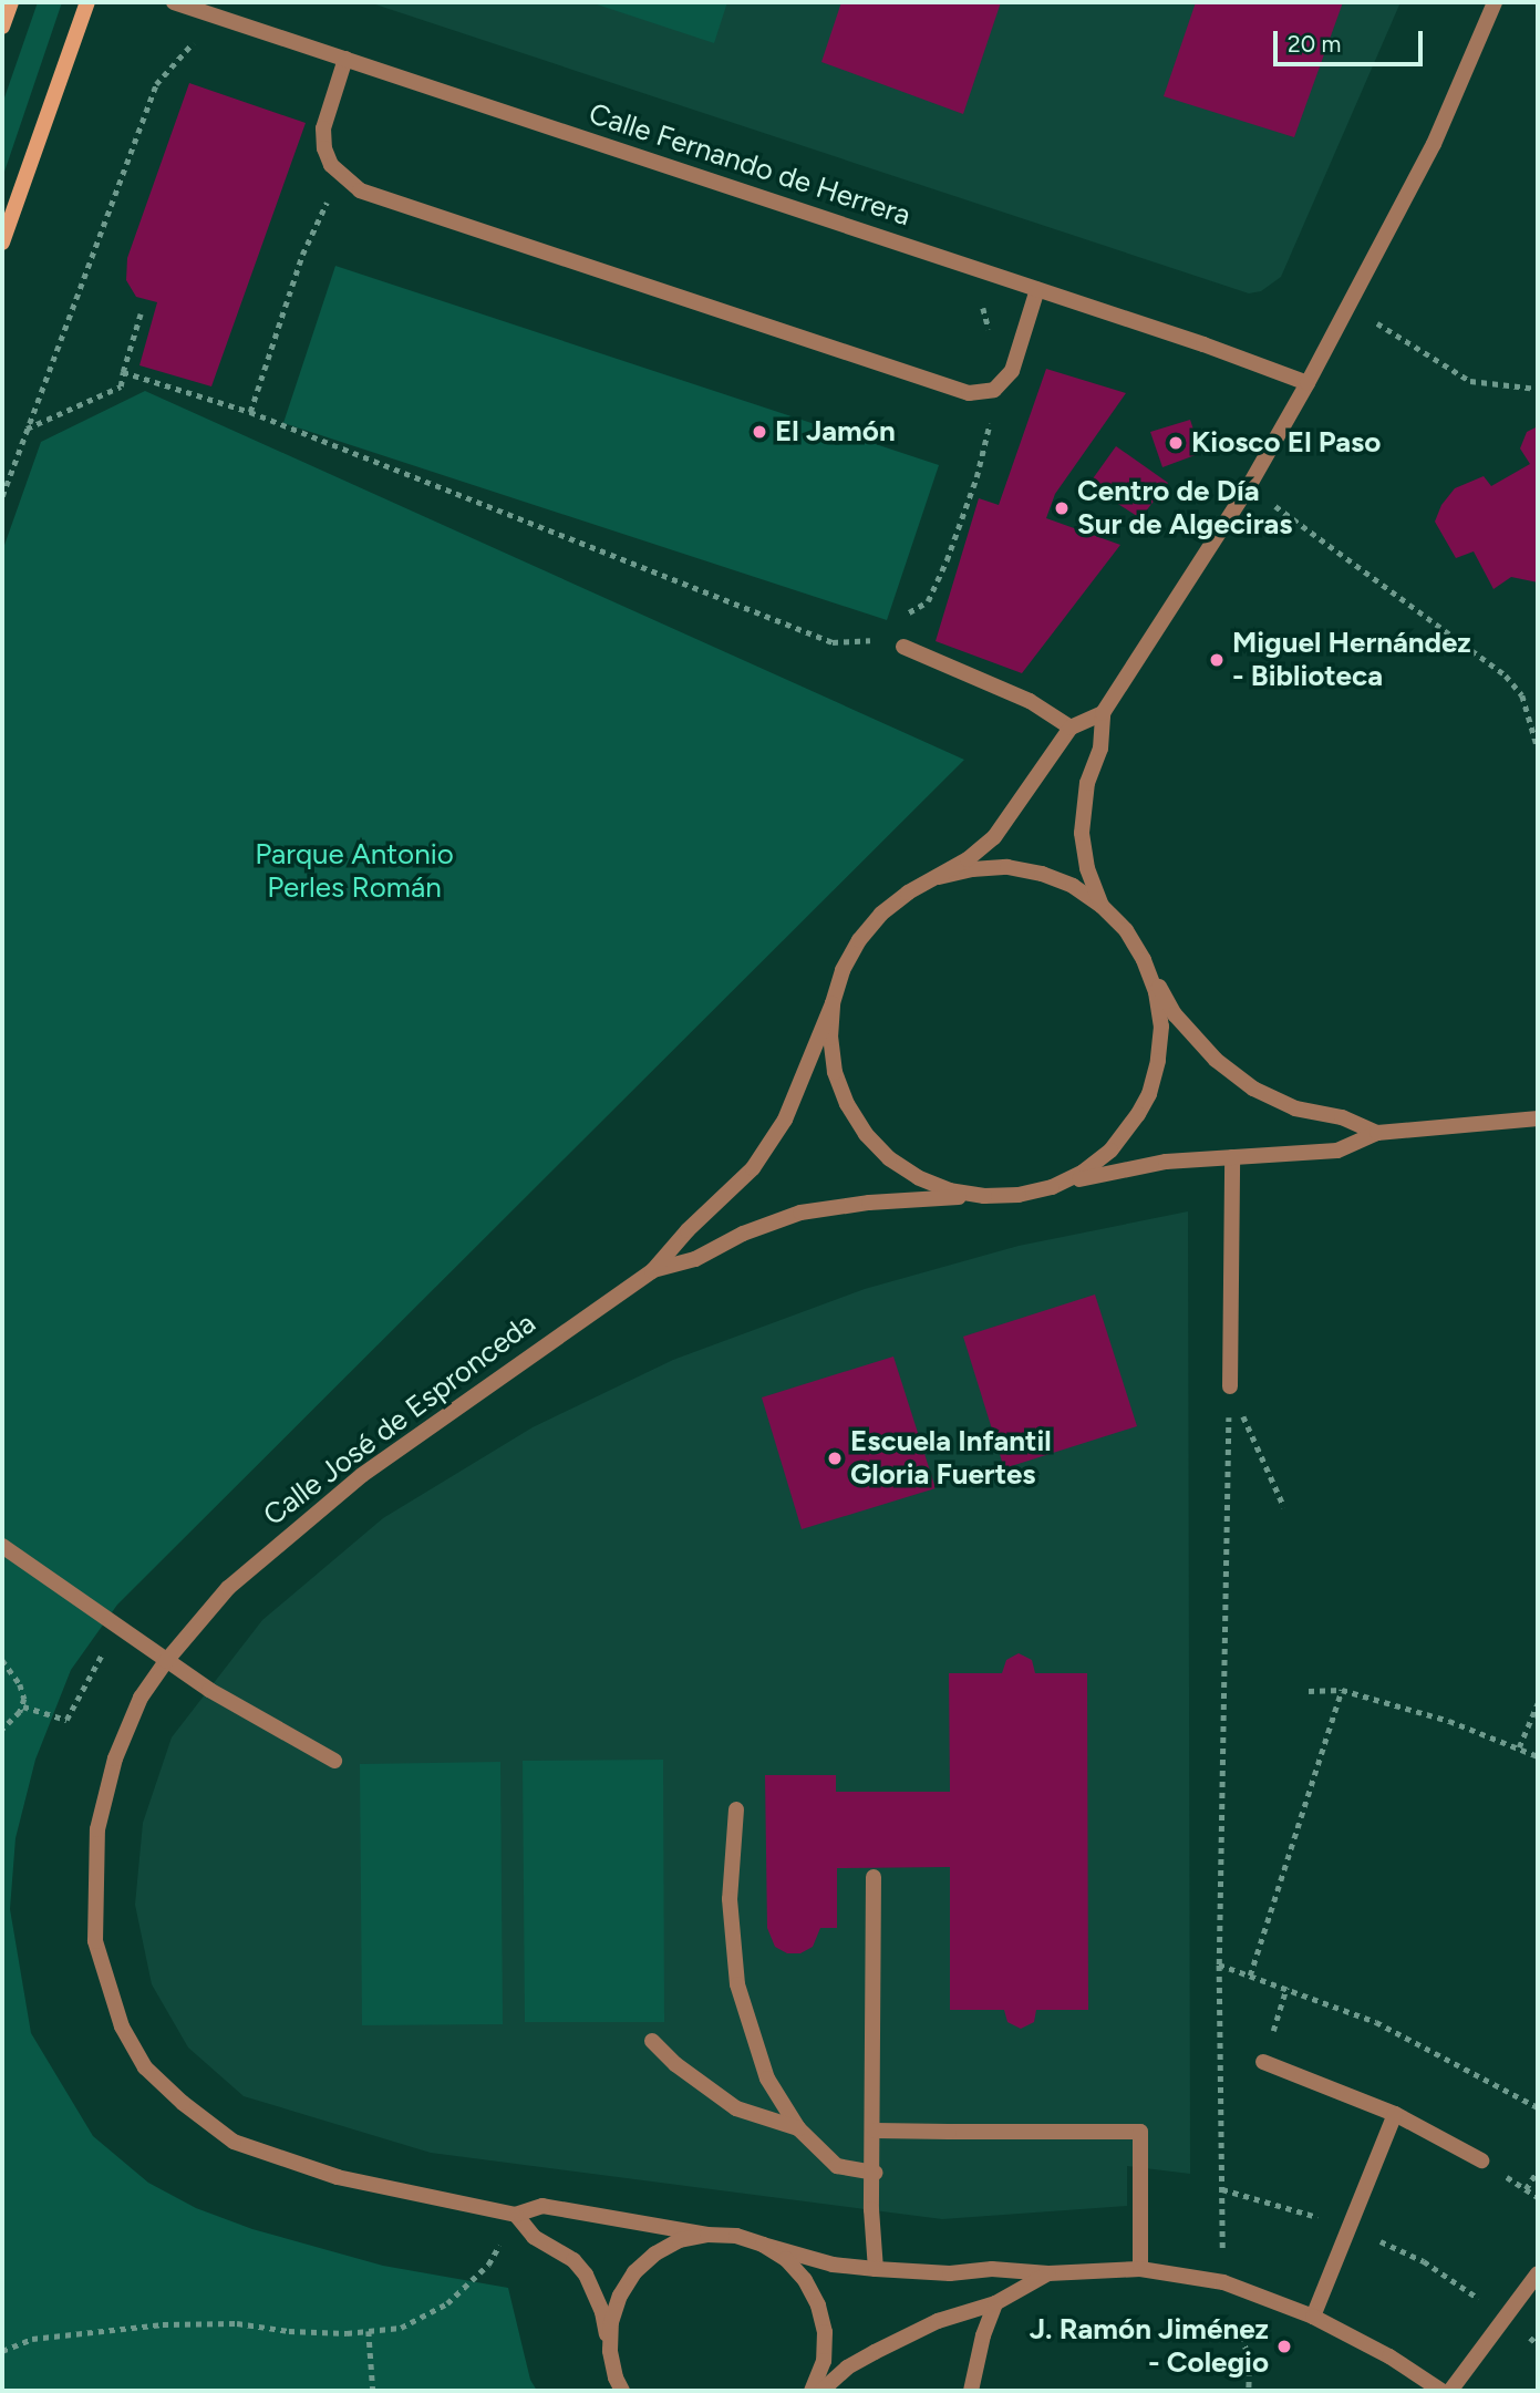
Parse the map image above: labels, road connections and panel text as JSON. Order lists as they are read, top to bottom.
{
  "streets": {
    "street": ["Calle Fernando de Herrera", "Calle José de Espronceda"]
  },
  "parks": ["Parque Antonio Perles Román"],
  "places": [
    "El Jamón",
    "Kiosco El Paso",
    "Centro de Día Sur de Algeciras",
    "Miguel Hernández - Biblioteca",
    "Escuela Infantil Gloria Fuertes",
    "J. Ramón Jiménez - Colegio"
  ],
  "scale_bar": "20 m"
}
